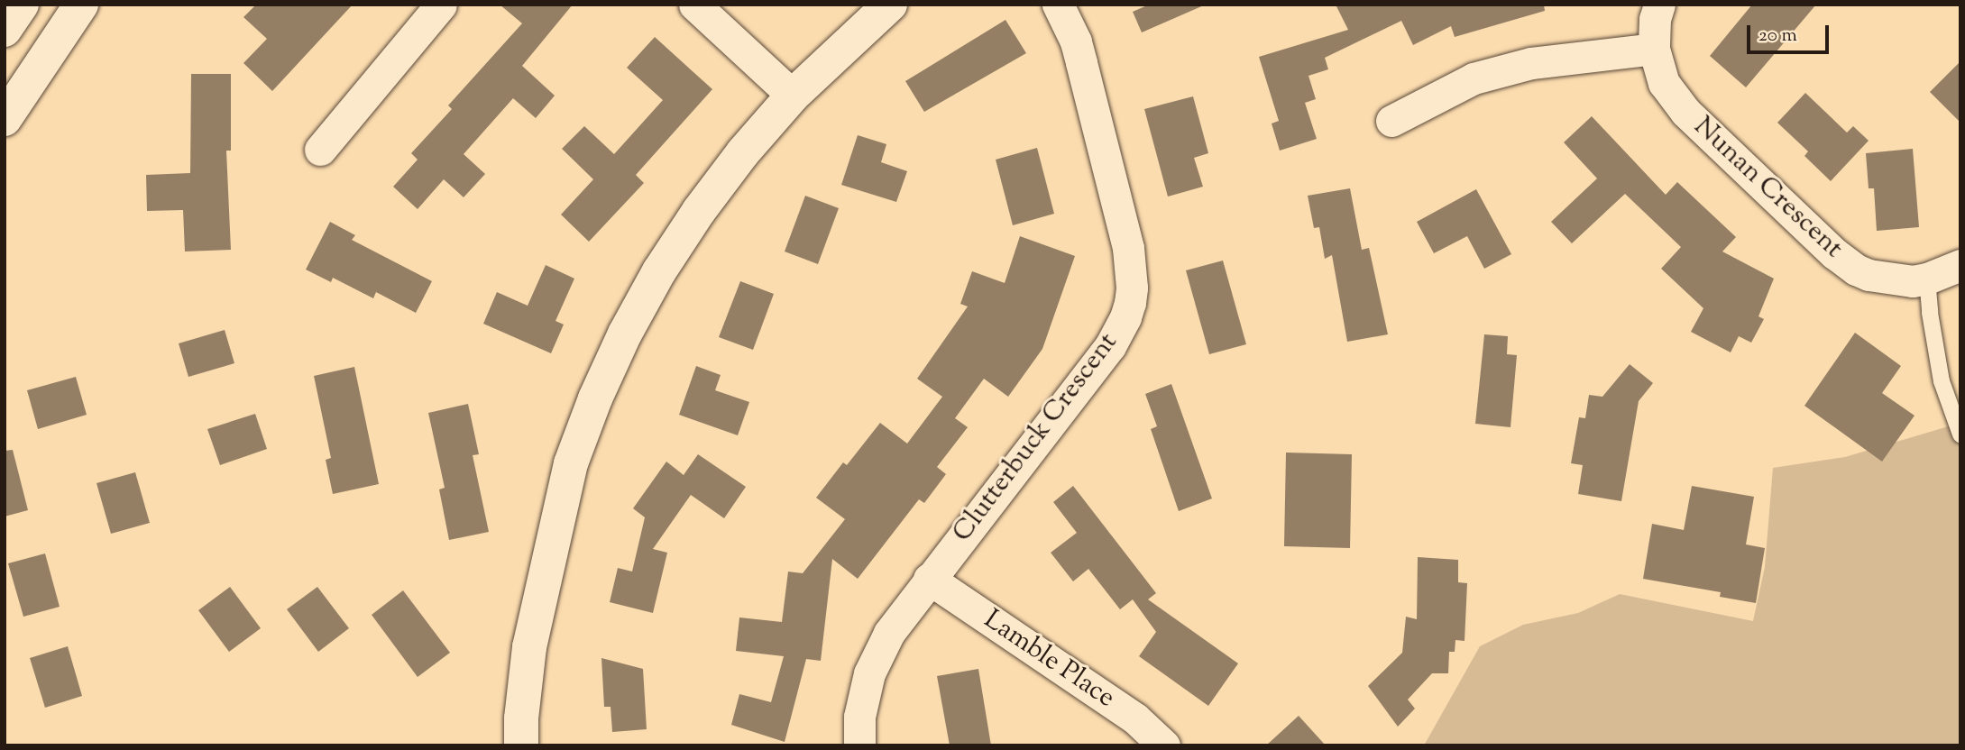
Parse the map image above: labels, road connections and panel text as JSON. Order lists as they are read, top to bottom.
{
  "streets": {
    "street": ["Nunan Crescent", "Clutterbuck Crescent", "Lamble Place"]
  },
  "crossings": [
    ["Clutterbuck Crescent", "Lamble Place"]
  ],
  "scale_bar": "20 m"
}
